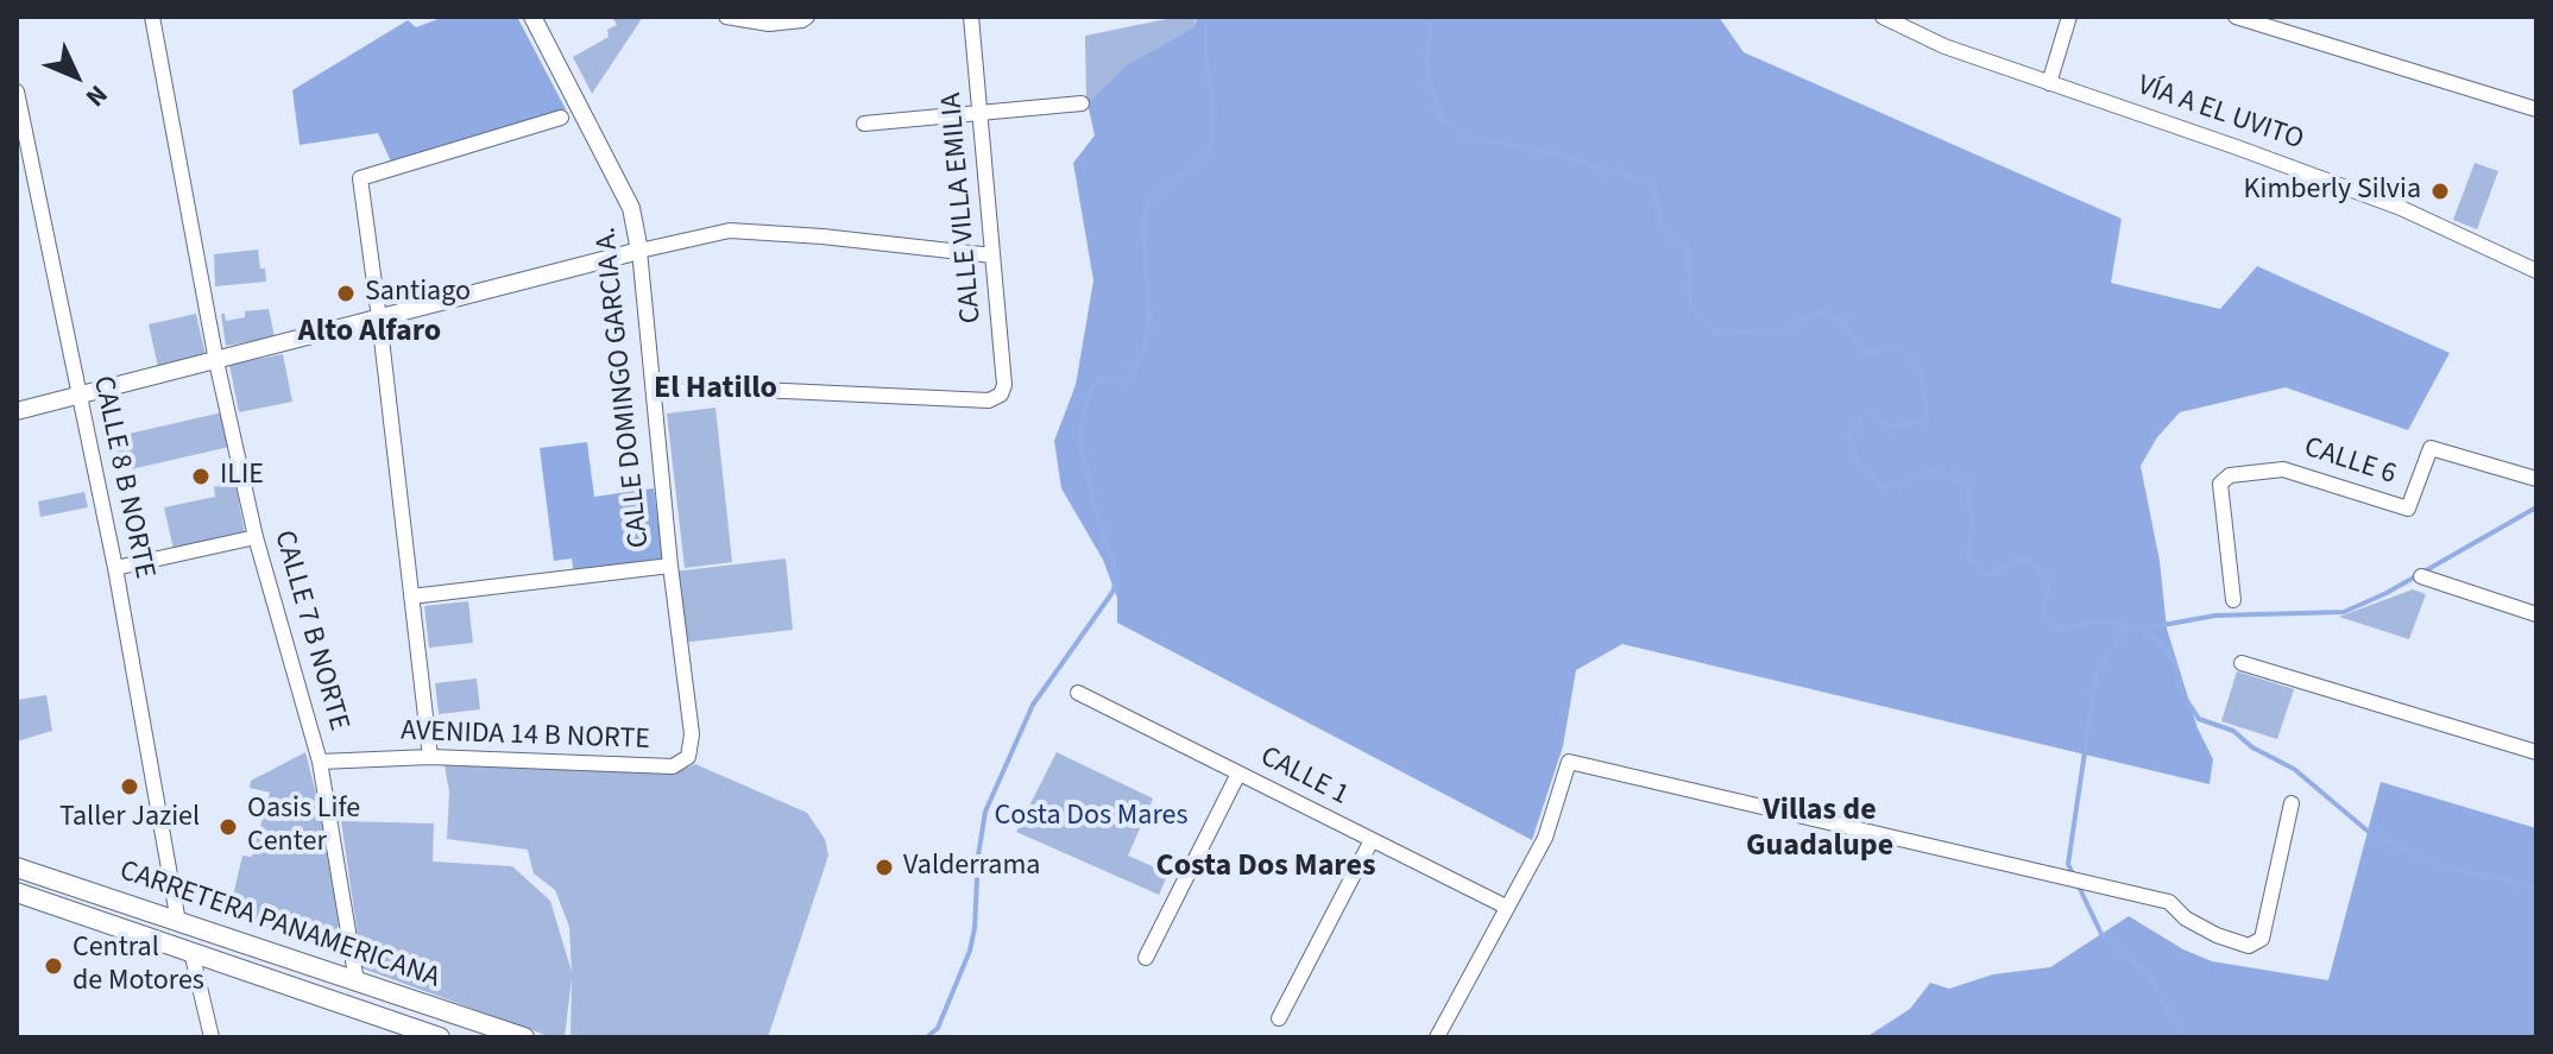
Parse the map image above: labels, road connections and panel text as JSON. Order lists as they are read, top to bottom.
{
  "streets": {
    "highway": ["CARRETERA PANAMERICANA"],
    "main road": ["CALLE DOMINGO GARCIA A."],
    "street": [
      "VÍA A EL UVITO",
      "CALLE VILLA EMILIA",
      "CALLE 6",
      "CALLE 8 B NORTE",
      "CALLE 7 B NORTE",
      "AVENIDA 14 B NORTE",
      "CALLE 1"
    ]
  },
  "crossings": [
    ["CALLE VILLA EMILIA", "CALLE DOMINGO GARCIA A."],
    ["CALLE DOMINGO GARCIA A.", "AVENIDA 14 B NORTE"],
    ["CALLE 8 B NORTE", "CARRETERA PANAMERICANA"],
    ["CALLE 7 B NORTE", "AVENIDA 14 B NORTE"],
    ["CALLE 7 B NORTE", "CARRETERA PANAMERICANA"]
  ],
  "districts": [
    "Alto Alfaro",
    "El Hatillo",
    "Villas de Guadalupe",
    "Costa Dos Mares"
  ],
  "parks": ["Costa Dos Mares"],
  "places": [
    "Kimberly Silvia",
    "Santiago",
    "ILIE",
    "Taller Jaziel",
    "Oasis Life Center",
    "Valderrama",
    "Central de Motores"
  ],
  "north": "bottom right"
}
